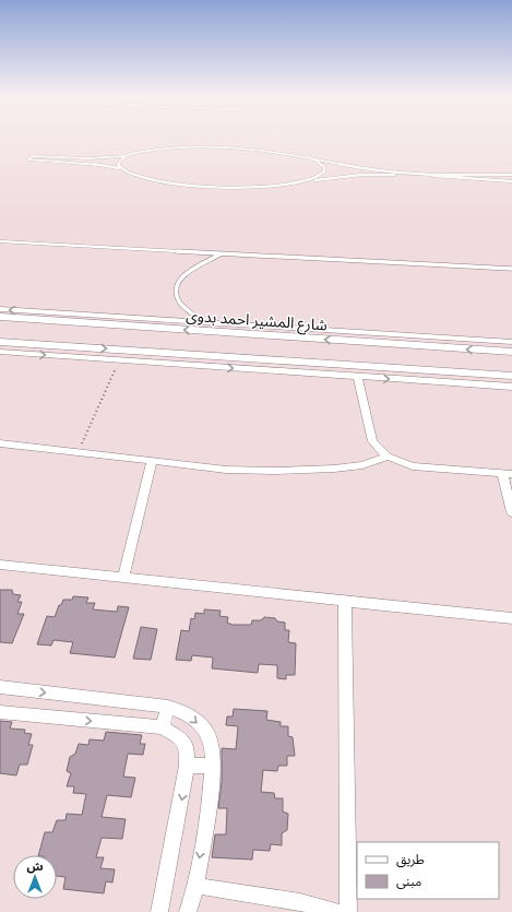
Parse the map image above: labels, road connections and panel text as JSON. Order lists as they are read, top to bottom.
{
  "streets": {
    "street": ["شارع المشير احمد بدوى"]
  },
  "legend": ["طريق", "مبنى"],
  "north": "top"
}
